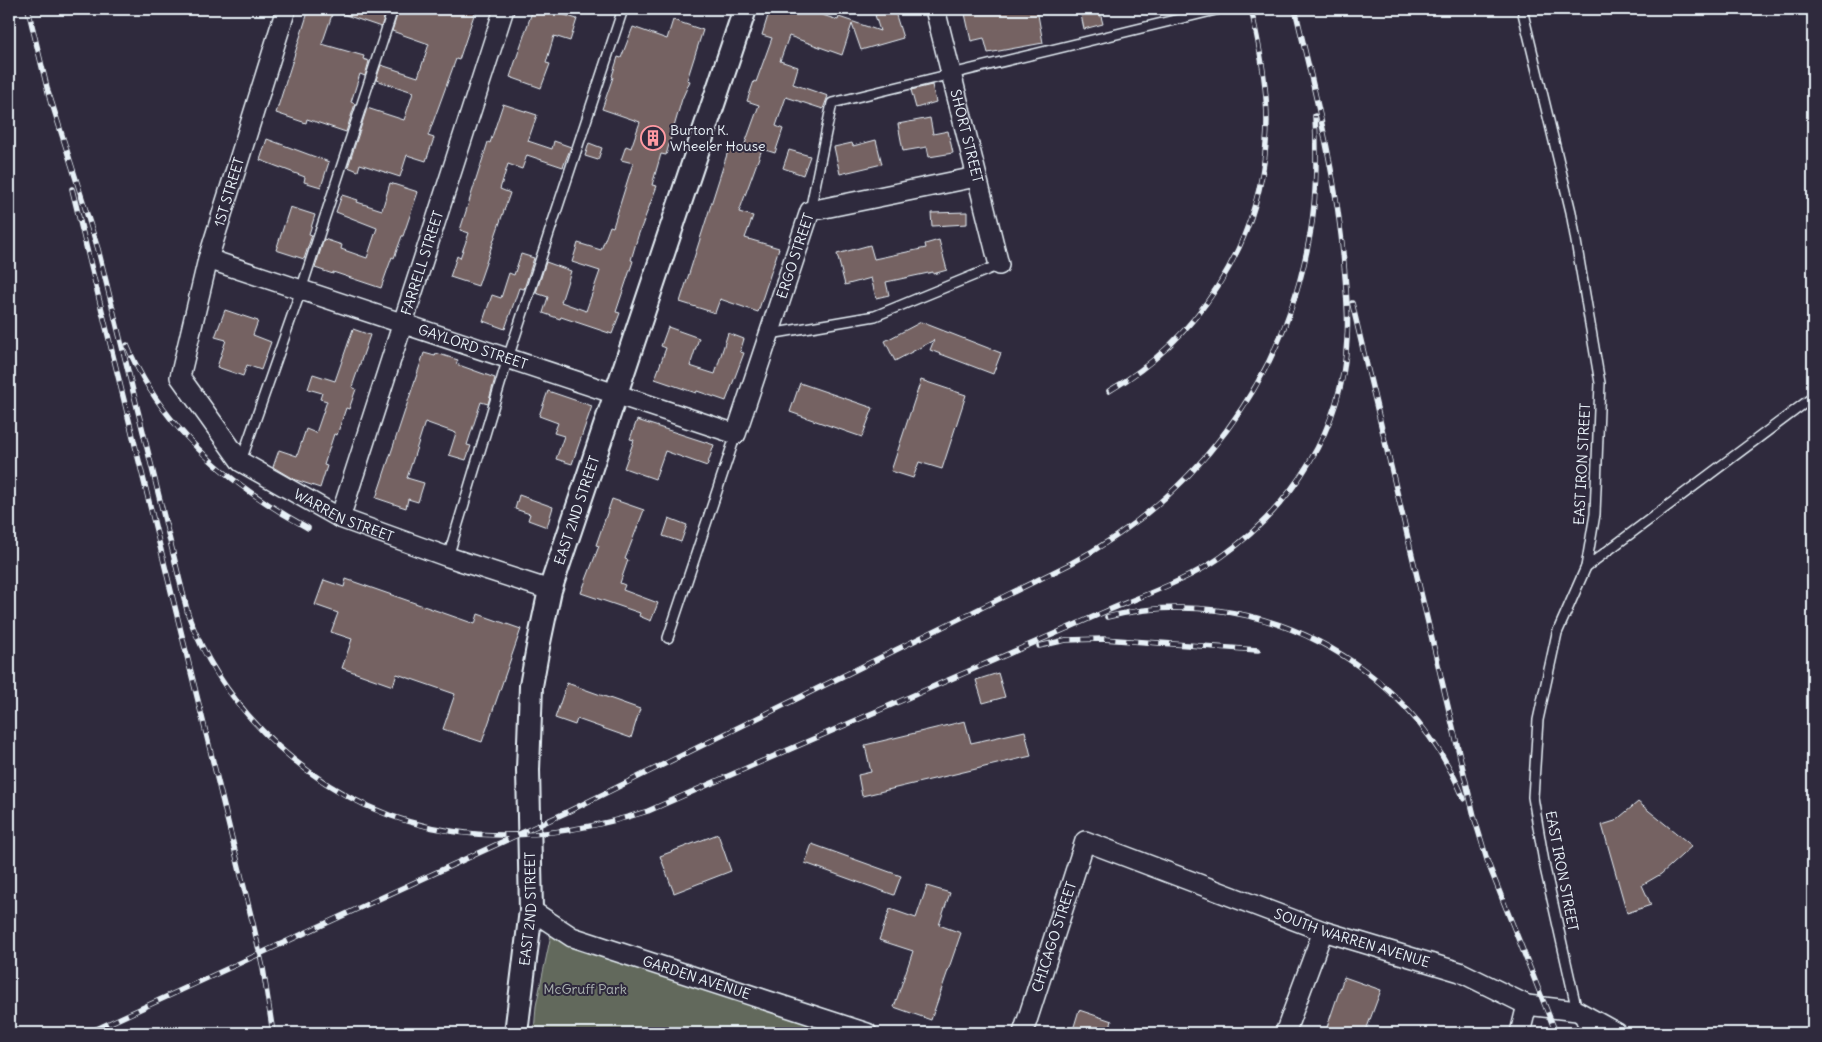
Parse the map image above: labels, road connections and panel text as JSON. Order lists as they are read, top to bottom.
{
  "streets": {
    "street": [
      "SHORT STREET",
      "1ST STREET",
      "ERGO STREET",
      "FARRELL STREET",
      "GAYLORD STREET",
      "EAST 2ND STREET",
      "WARREN STREET",
      "CHICAGO STREET",
      "SOUTH WARREN AVENUE",
      "GARDEN AVENUE"
    ],
    "lane": ["EAST IRON STREET"]
  },
  "crossings": [
    ["SHORT STREET", "ERGO STREET"],
    ["1ST STREET", "GAYLORD STREET"],
    ["1ST STREET", "WARREN STREET"],
    ["ERGO STREET", "GAYLORD STREET"],
    ["FARRELL STREET", "GAYLORD STREET"],
    ["FARRELL STREET", "WARREN STREET"],
    ["GAYLORD STREET", "EAST 2ND STREET"],
    ["EAST IRON STREET", "SOUTH WARREN AVENUE"],
    ["EAST 2ND STREET", "WARREN STREET"],
    ["EAST 2ND STREET", "GARDEN AVENUE"],
    ["CHICAGO STREET", "SOUTH WARREN AVENUE"]
  ],
  "parks": ["McGruff Park"],
  "places": {
    "building": ["Burton K. Wheeler House"]
  }
}
